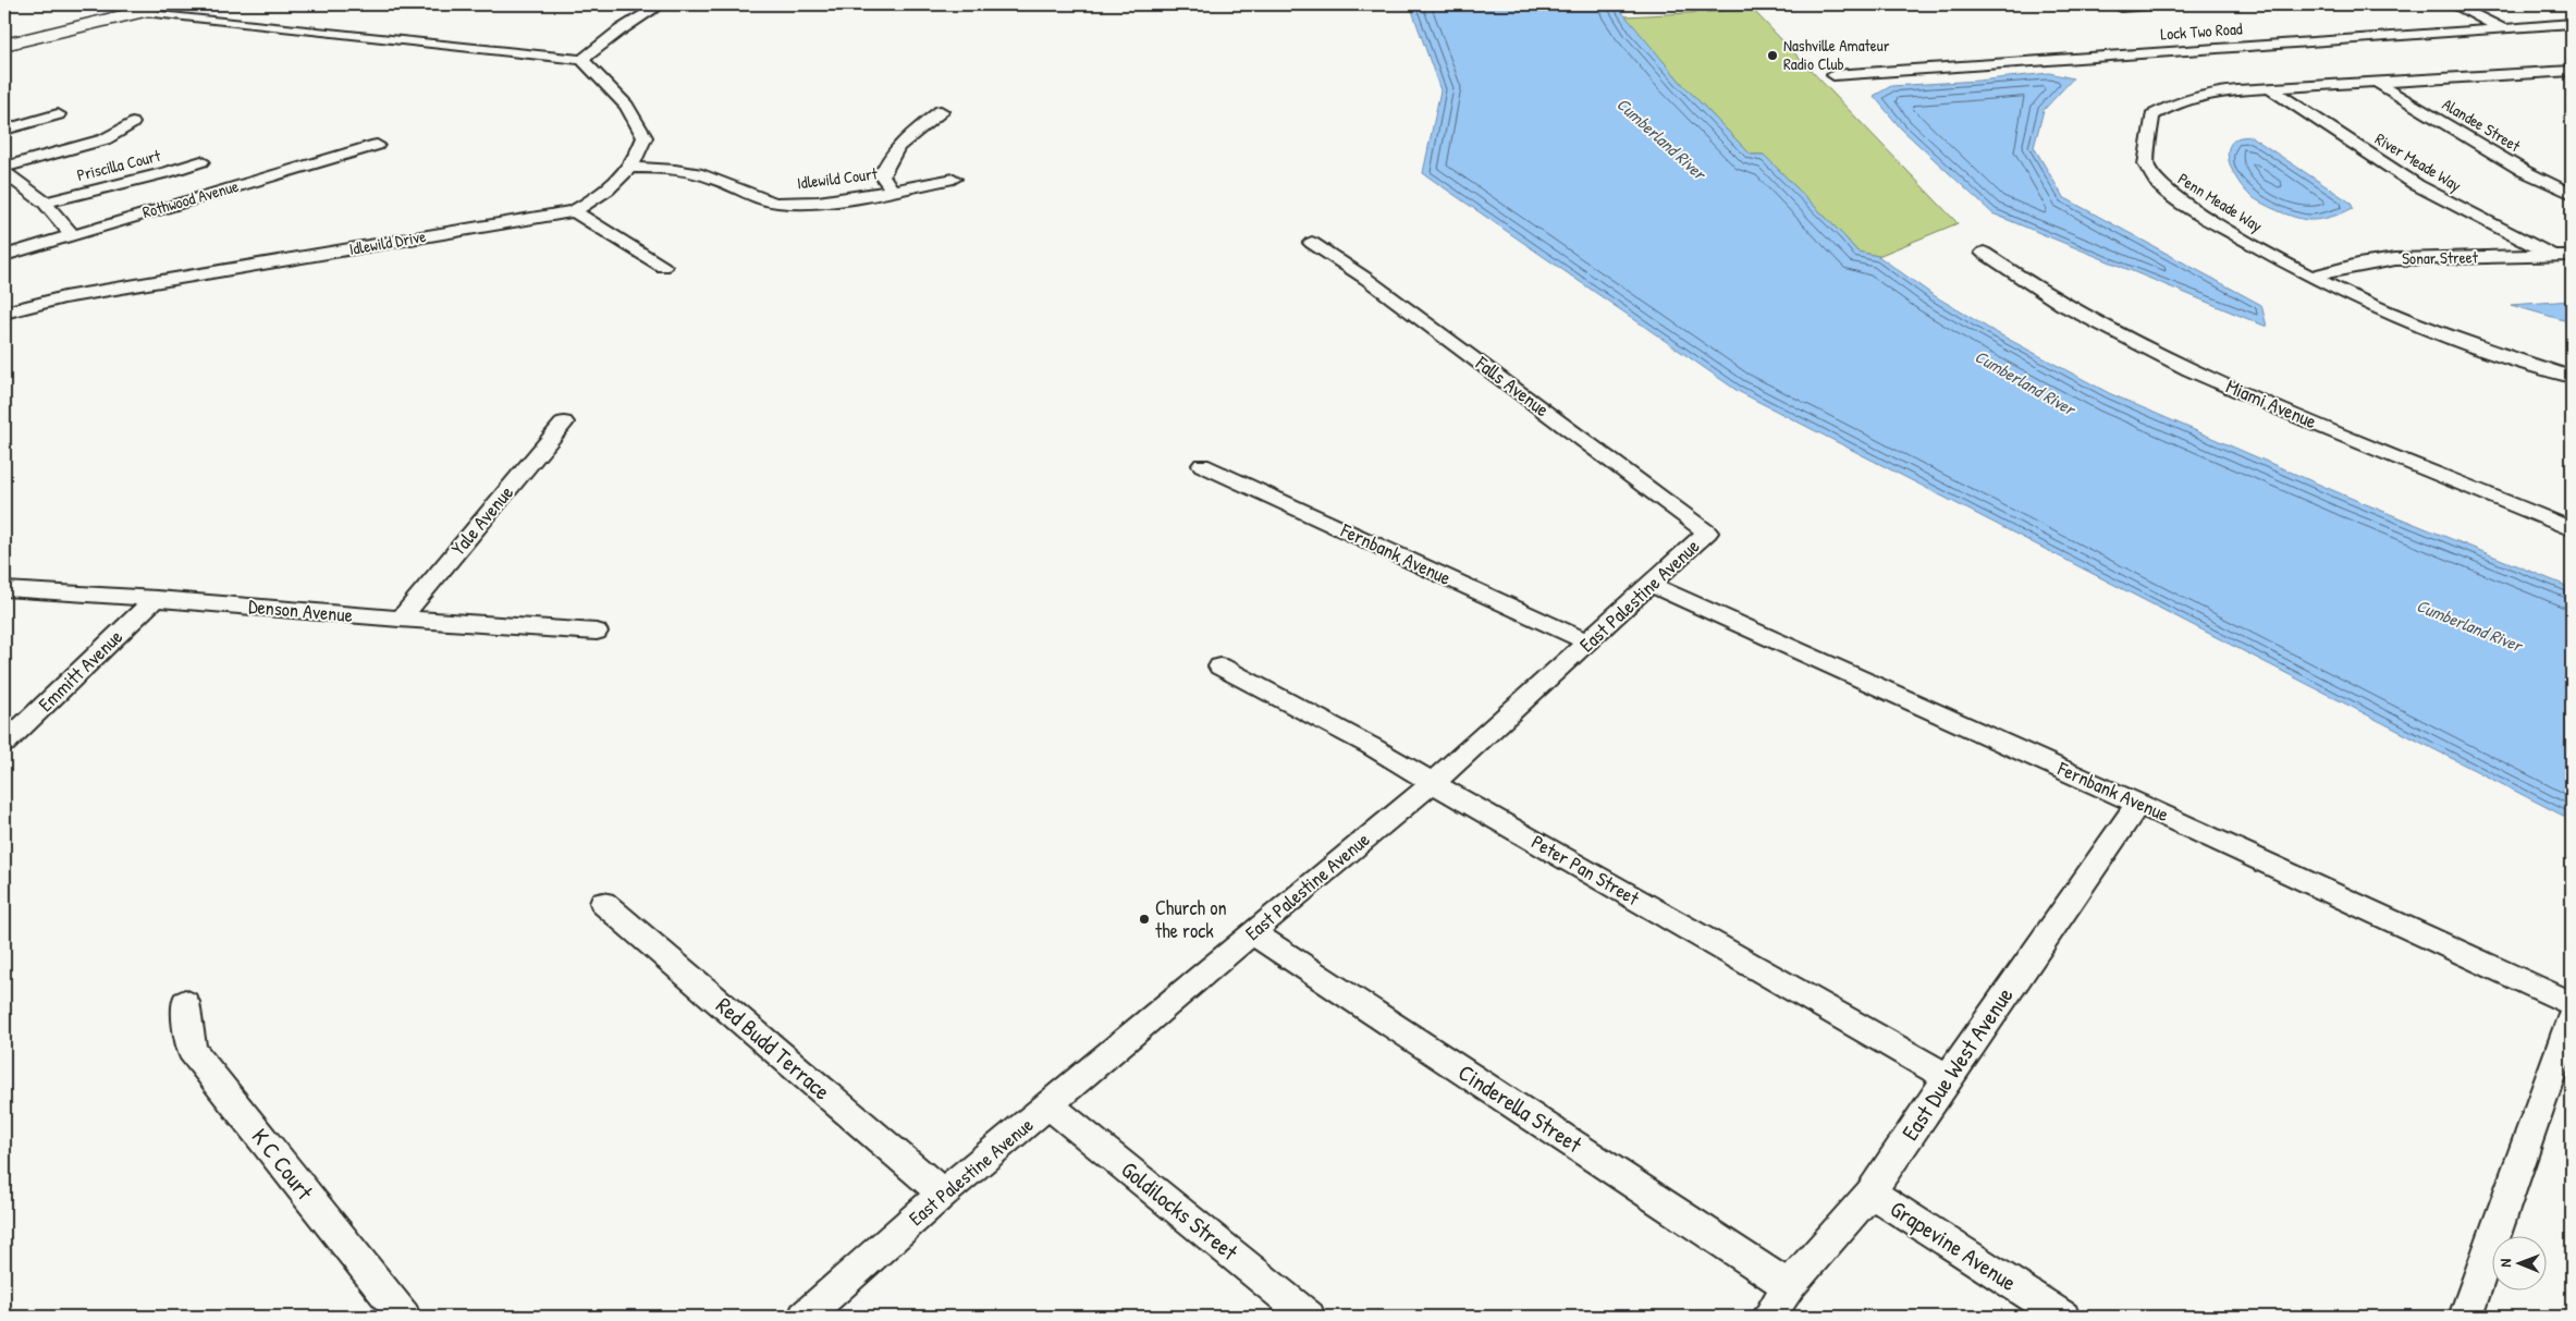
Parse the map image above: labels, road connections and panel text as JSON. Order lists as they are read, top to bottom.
{
  "streets": {
    "street": [
      "Lock Two Road",
      "Alandee Street",
      "River Meade Way",
      "Priscilla Court",
      "Idlewild Court",
      "Rothwood Avenue",
      "Penn Meade Way",
      "Idlewild Drive",
      "Sonar Street",
      "Falls Avenue",
      "Miami Avenue",
      "Yale Avenue",
      "Fernbank Avenue",
      "East Palestine Avenue",
      "Denson Avenue",
      "Emmitt Avenue",
      "Peter Pan Street",
      "Red Budd Terrace",
      "East Due West Avenue",
      "Cinderella Street",
      "K C Court",
      "Goldilocks Street",
      "Grapevine Avenue"
    ]
  },
  "crossings": [
    ["Alandee Street", "Penn Meade Way"],
    ["River Meade Way", "Penn Meade Way"],
    ["River Meade Way", "Sonar Street"],
    ["Idlewild Court", "Idlewild Drive"],
    ["Penn Meade Way", "Sonar Street"],
    ["Falls Avenue", "East Palestine Avenue"],
    ["Yale Avenue", "Denson Avenue"],
    ["Fernbank Avenue", "East Palestine Avenue"],
    ["Fernbank Avenue", "East Due West Avenue"],
    ["East Palestine Avenue", "Peter Pan Street"],
    ["East Palestine Avenue", "Red Budd Terrace"],
    ["East Palestine Avenue", "Cinderella Street"],
    ["East Palestine Avenue", "Goldilocks Street"],
    ["Denson Avenue", "Emmitt Avenue"],
    ["Peter Pan Street", "East Due West Avenue"],
    ["East Due West Avenue", "Cinderella Street"],
    ["East Due West Avenue", "Grapevine Avenue"]
  ],
  "water": ["Cumberland River"],
  "places": ["Nashville Amateur Radio Club", "Church on the rock"],
  "north": "left"
}
